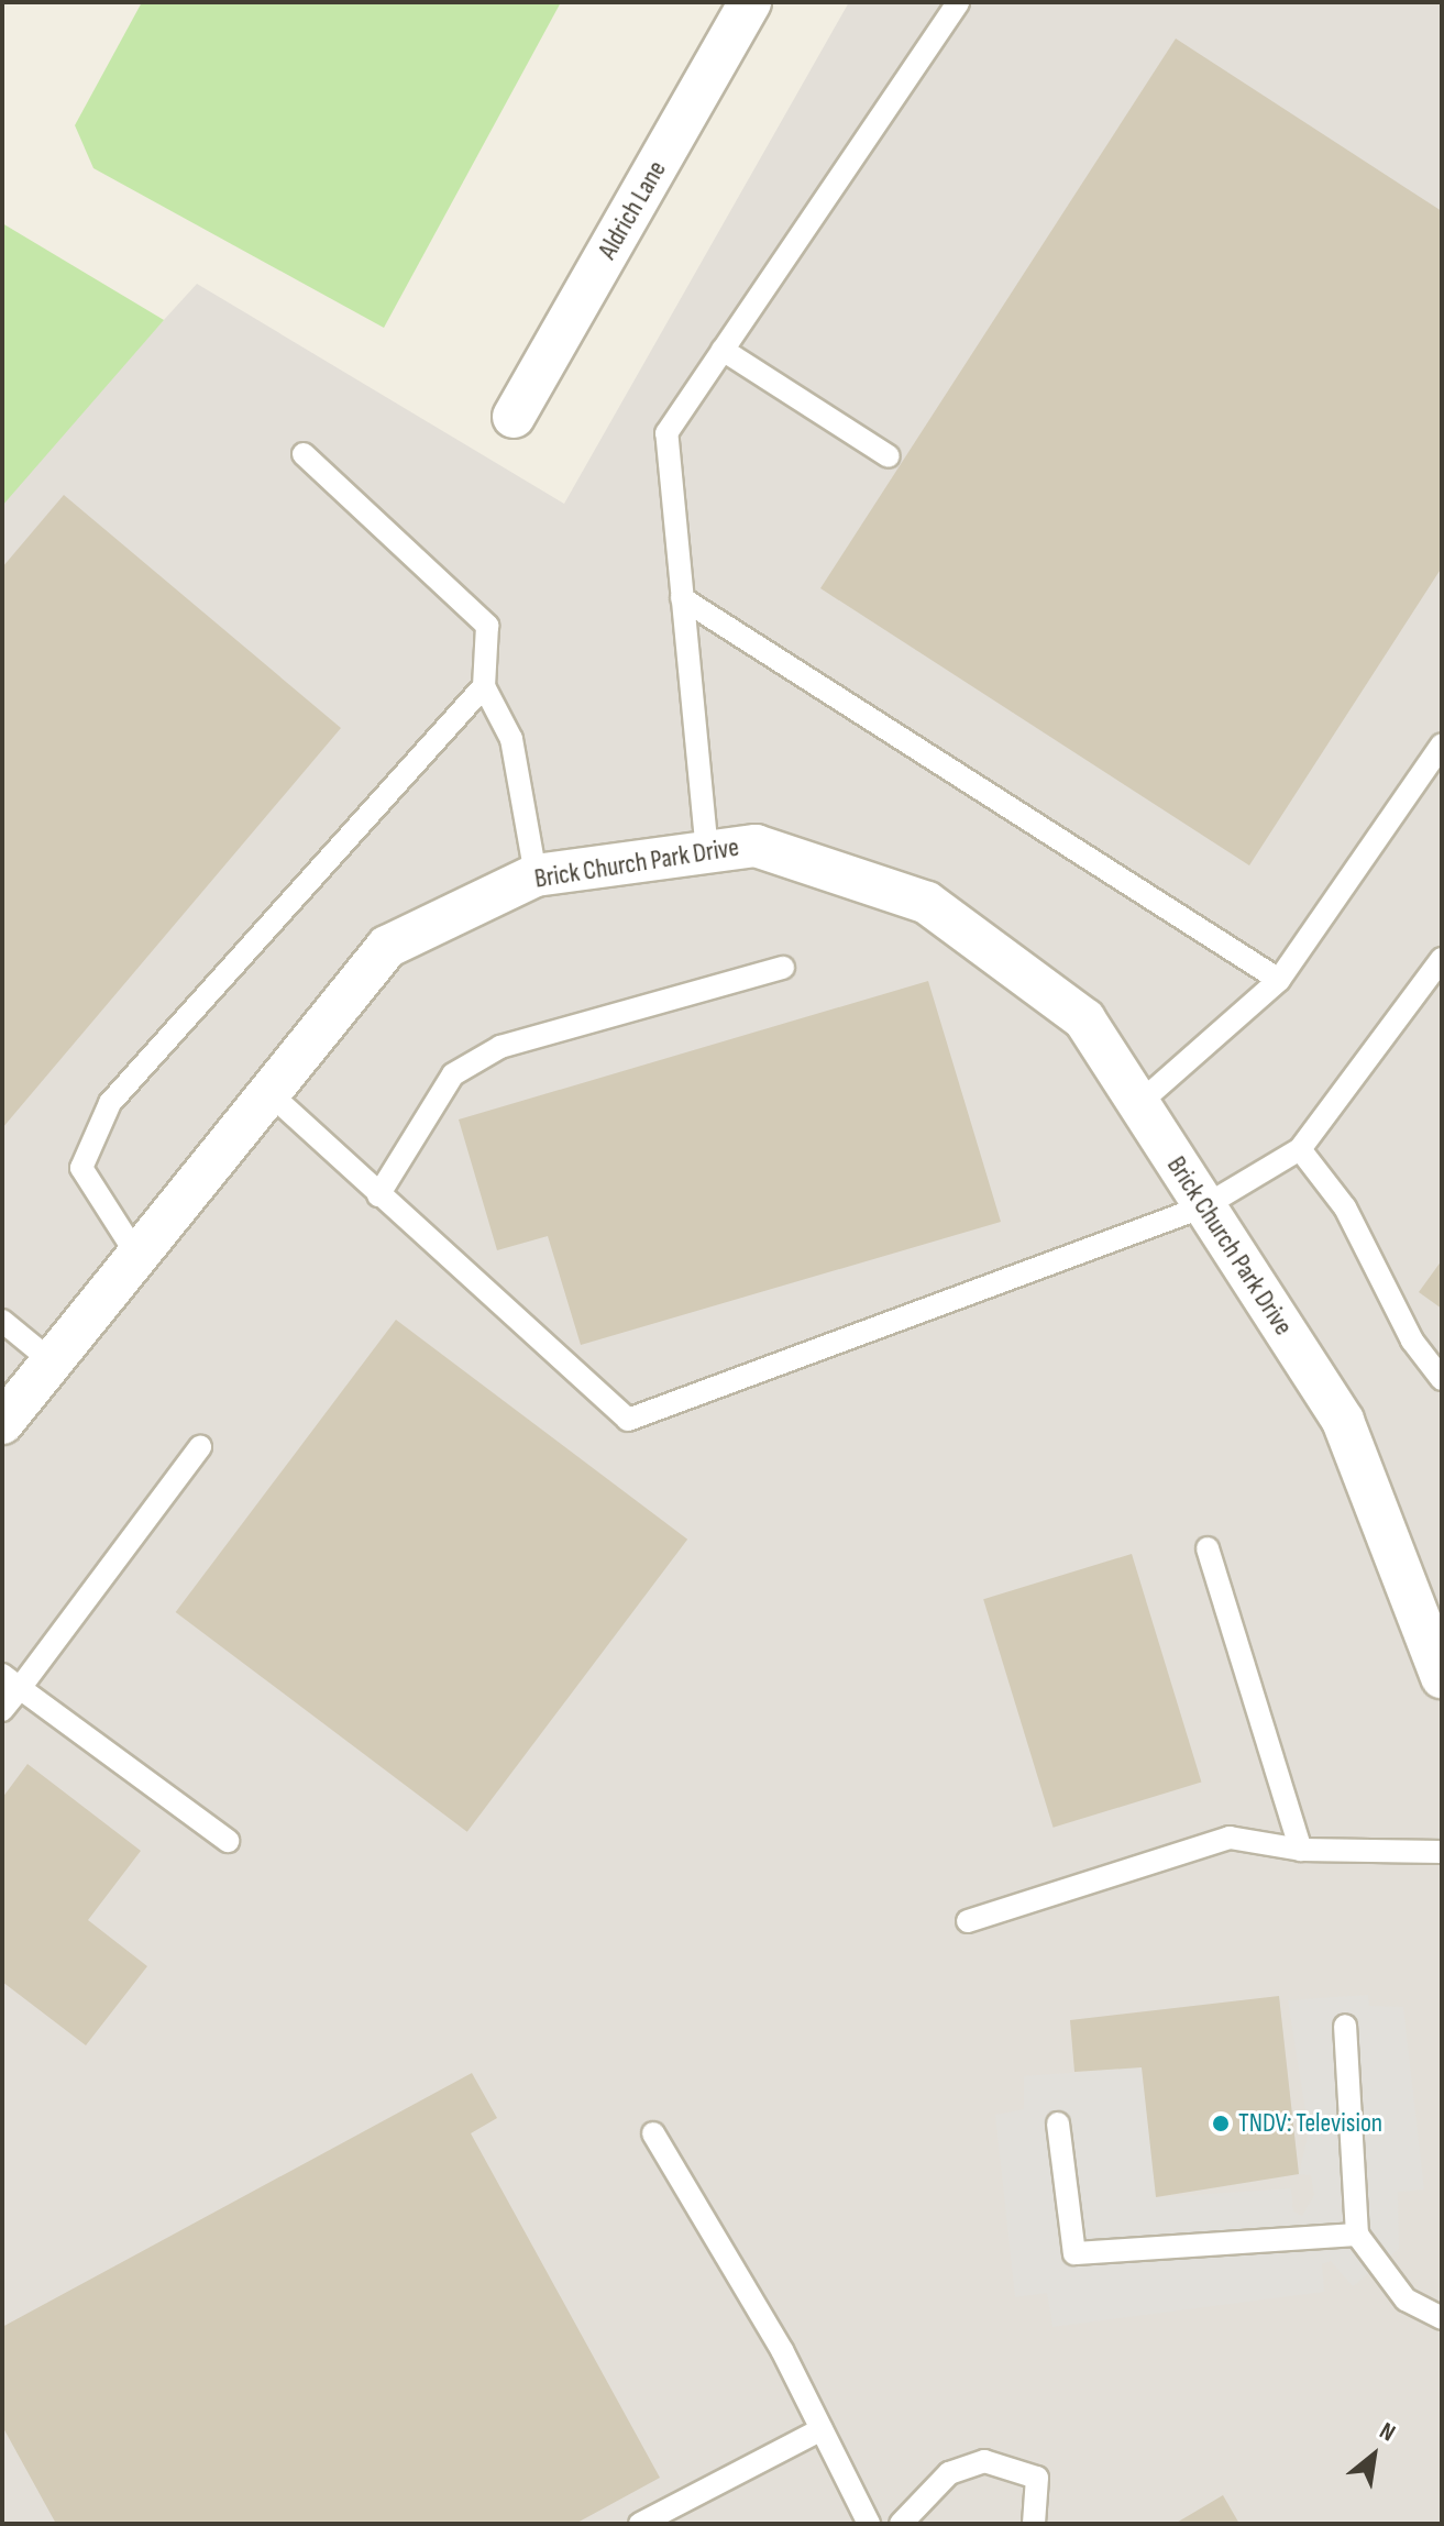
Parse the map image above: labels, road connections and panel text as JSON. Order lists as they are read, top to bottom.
{
  "streets": {
    "street": ["Aldrich Lane", "Brick Church Park Drive"]
  },
  "places": ["TNDV: Television"],
  "north": "top right"
}
